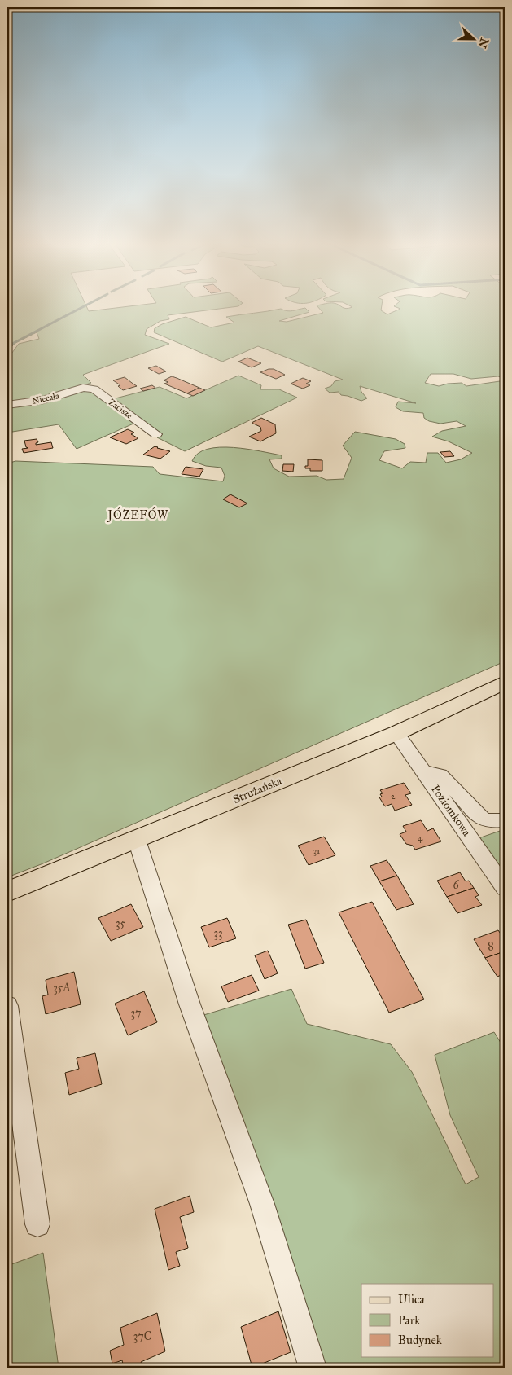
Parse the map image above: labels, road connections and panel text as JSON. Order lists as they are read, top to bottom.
{
  "streets": {
    "main road": ["Strużańska"],
    "street": ["Niecała", "Zacisze", "Poziomkowa"]
  },
  "crossings": [
    ["Niecała", "Zacisze"],
    ["Strużańska", "Poziomkowa"]
  ],
  "districts": ["JÓZEFÓW"],
  "house_numbers": [
    "2",
    "4",
    "31",
    "6",
    "35",
    "33",
    "8",
    "35A",
    "37",
    "37C"
  ],
  "legend": ["Ulica", "Park", "Budynek"],
  "north": "right"
}
